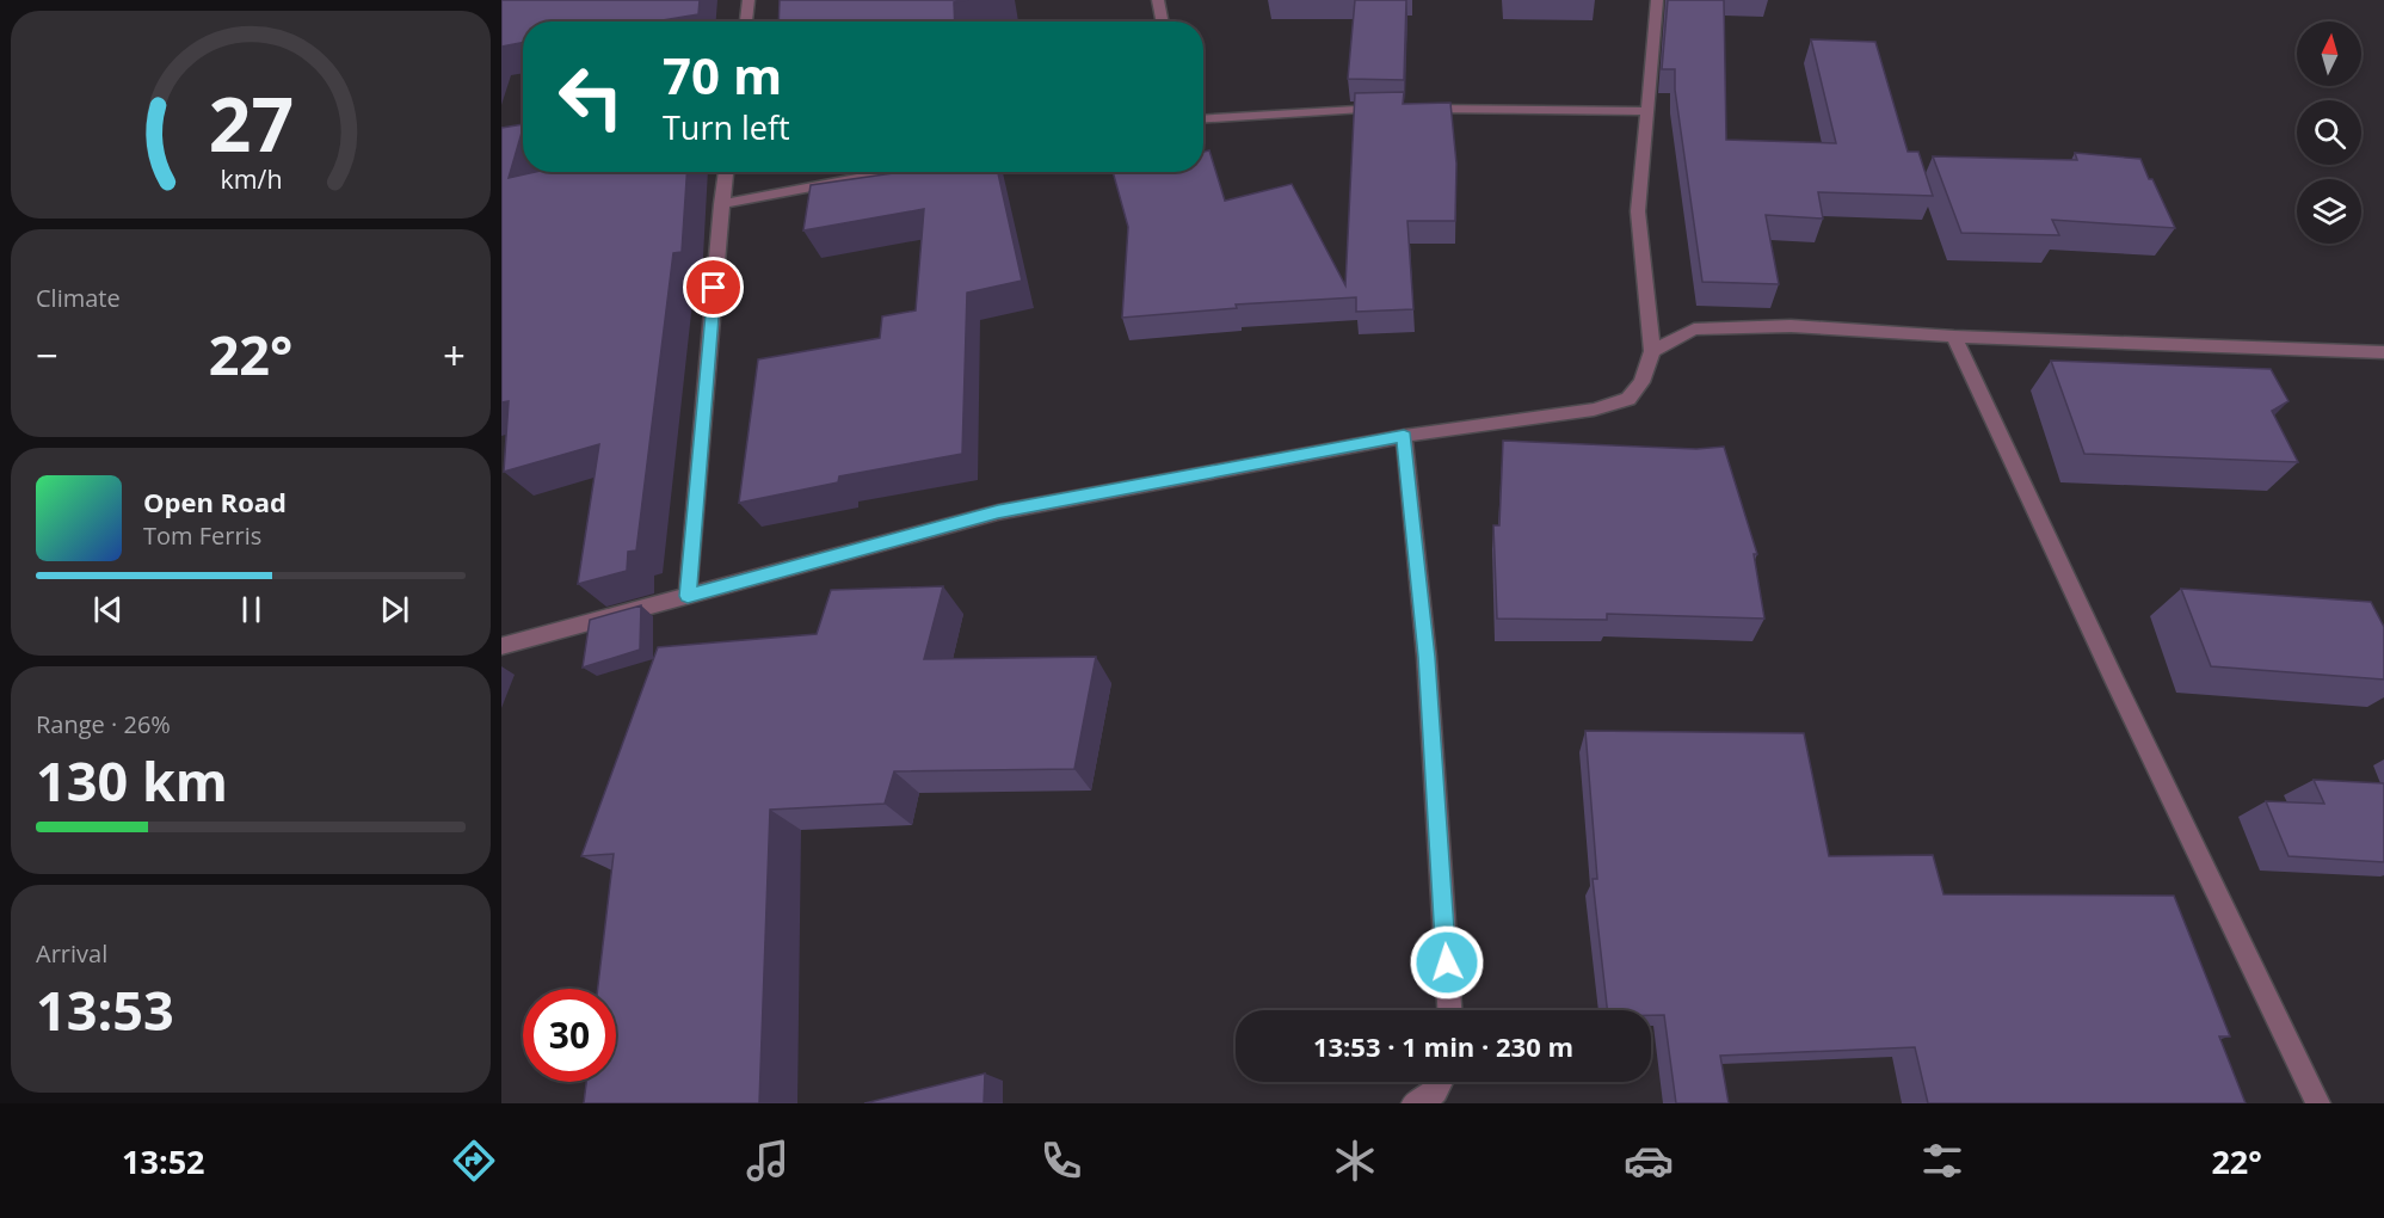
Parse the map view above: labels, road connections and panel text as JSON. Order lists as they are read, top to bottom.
{
  "north": "top",
  "page": {
    "turn": ["70 m", "Turn left"],
    "tile": [
      "Climate",
      ["Range · 26%", "130 km"],
      ["Arrival", "13:53"]
    ],
    "heat": ["−", "22°", "+"],
    "song": ["Open Road", "Tom Ferris"],
    "limit": "30",
    "trip": "13:53 · 1 min · 230 m",
    "tabs": ["13:52", "22°"],
    "gauge": ["27", "km/h"]
  }
}
